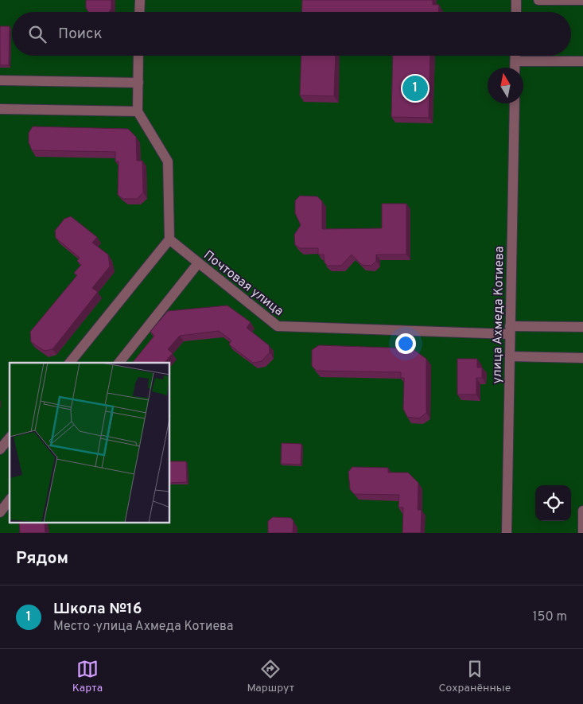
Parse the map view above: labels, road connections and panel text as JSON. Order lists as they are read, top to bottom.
{
  "streets": {
    "street": ["Почтовая улица", "улица Ахмеда Котиева"]
  },
  "crossings": [
    ["Почтовая улица", "улица Ахмеда Котиева"]
  ],
  "north": "top",
  "page": {
    "search": "Поиск",
    "pins": "1",
    "heading": "Рядом",
    "list": [
      {
        "mark": "1",
        "name": "Школа №16",
        "note": "Место · улица Ахмеда Котиева",
        "value": "150 m"
      }
    ],
    "nav": ["Карта", "Маршрут", "Сохранённые"]
  }
}
